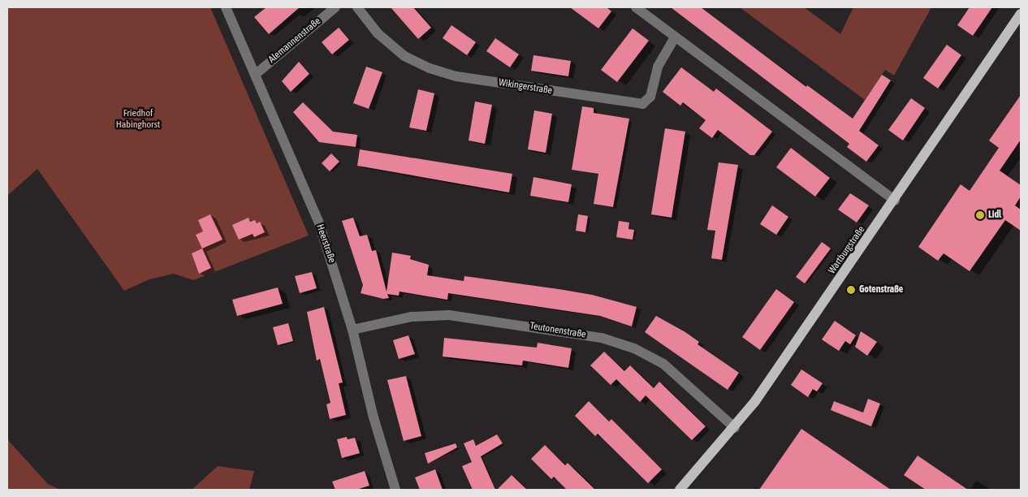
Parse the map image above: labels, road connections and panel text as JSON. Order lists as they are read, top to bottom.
{
  "streets": {
    "main road": ["Wartburgstraße"],
    "street": [
      "Alemannenstraße",
      "Wikingerstraße",
      "Heerstraße",
      "Teutonenstraße"
    ]
  },
  "crossings": [
    ["Alemannenstraße", "Heerstraße"],
    ["Heerstraße", "Teutonenstraße"],
    ["Wartburgstraße", "Teutonenstraße"]
  ],
  "parks": ["Friedhof Habinghorst"],
  "places": ["Lidl", "Gotenstraße"]
}
